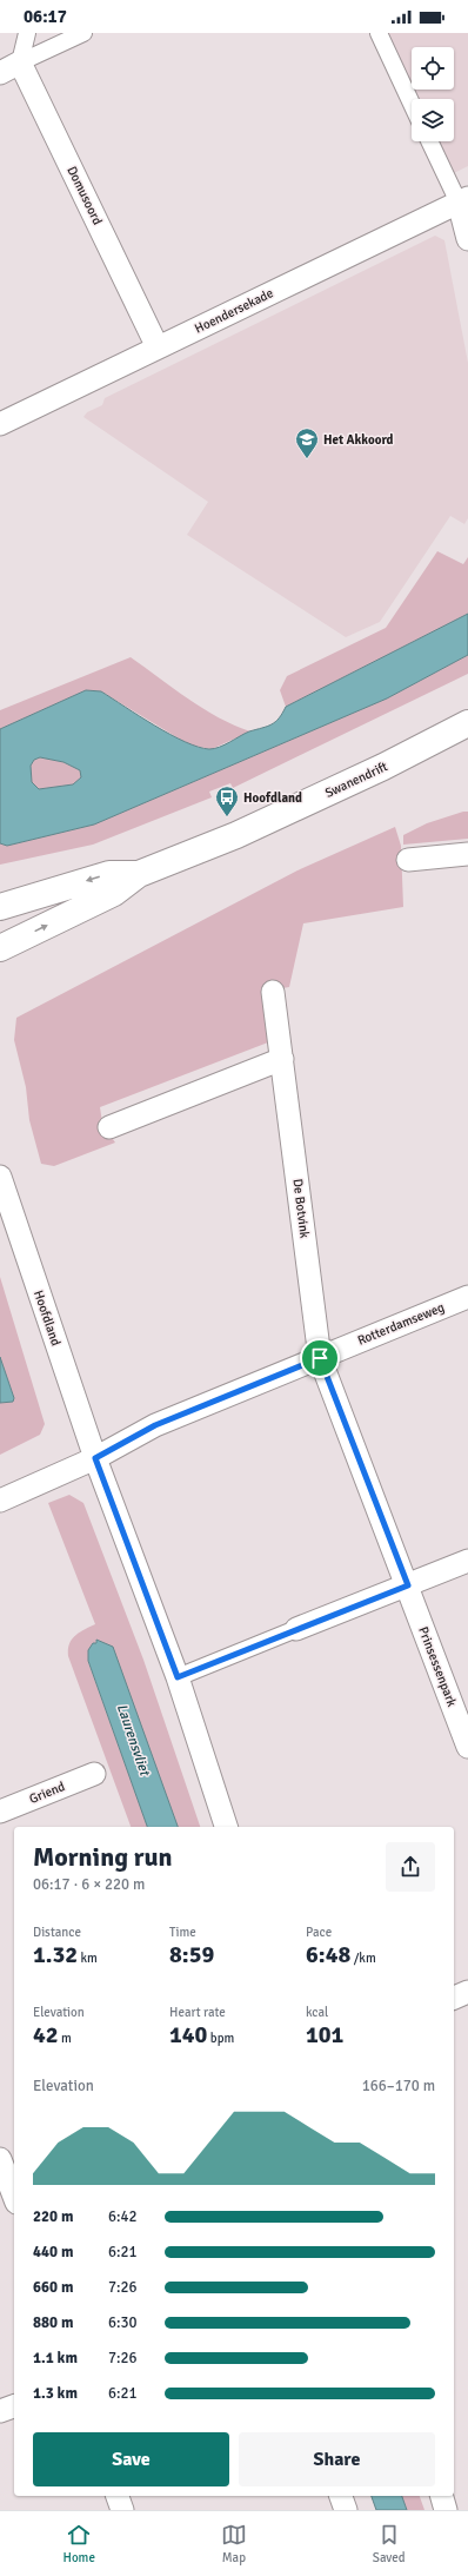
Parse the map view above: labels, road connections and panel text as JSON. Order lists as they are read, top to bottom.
{
  "streets": {
    "main road": ["Swanendrift"],
    "street": [
      "Domusoord",
      "Hoendersekade",
      "De Botvink",
      "Hoofdland",
      "Rotterdamseweg",
      "Prinsessenpark",
      "Griend"
    ]
  },
  "crossings": [
    ["Domusoord", "Hoendersekade"],
    ["De Botvink", "Rotterdamseweg"],
    ["De Botvink", "Prinsessenpark"],
    ["Hoofdland", "Rotterdamseweg"],
    ["Rotterdamseweg", "Prinsessenpark"]
  ],
  "water": ["Laurensvliet"],
  "places": {
    "school or university": ["Het Akkoord"],
    "bus stop": ["Hoofdland"]
  },
  "page": {
    "status": "06:17",
    "heading": ["Morning run", "06:17 · 6 × 220 m"],
    "stats": [
      ["Distance", "1.32 km"],
      ["Time", "8:59"],
      ["Pace", "6:48 /km"],
      ["Elevation", "42 m"],
      ["Heart rate", "140 bpm"],
      ["kcal", "101"]
    ],
    "chart": ["Elevation", "166–170 m"],
    "list": [
      {
        "name": "220 m",
        "note": "6:42"
      },
      {
        "name": "440 m",
        "note": "6:21"
      },
      {
        "name": "660 m",
        "note": "7:26"
      },
      {
        "name": "880 m",
        "note": "6:30"
      },
      {
        "name": "1.1 km",
        "note": "7:26"
      },
      {
        "name": "1.3 km",
        "note": "6:21"
      }
    ],
    "buttons": ["Save", "Share"],
    "tabs": ["Home", "Map", "Saved"]
  }
}
